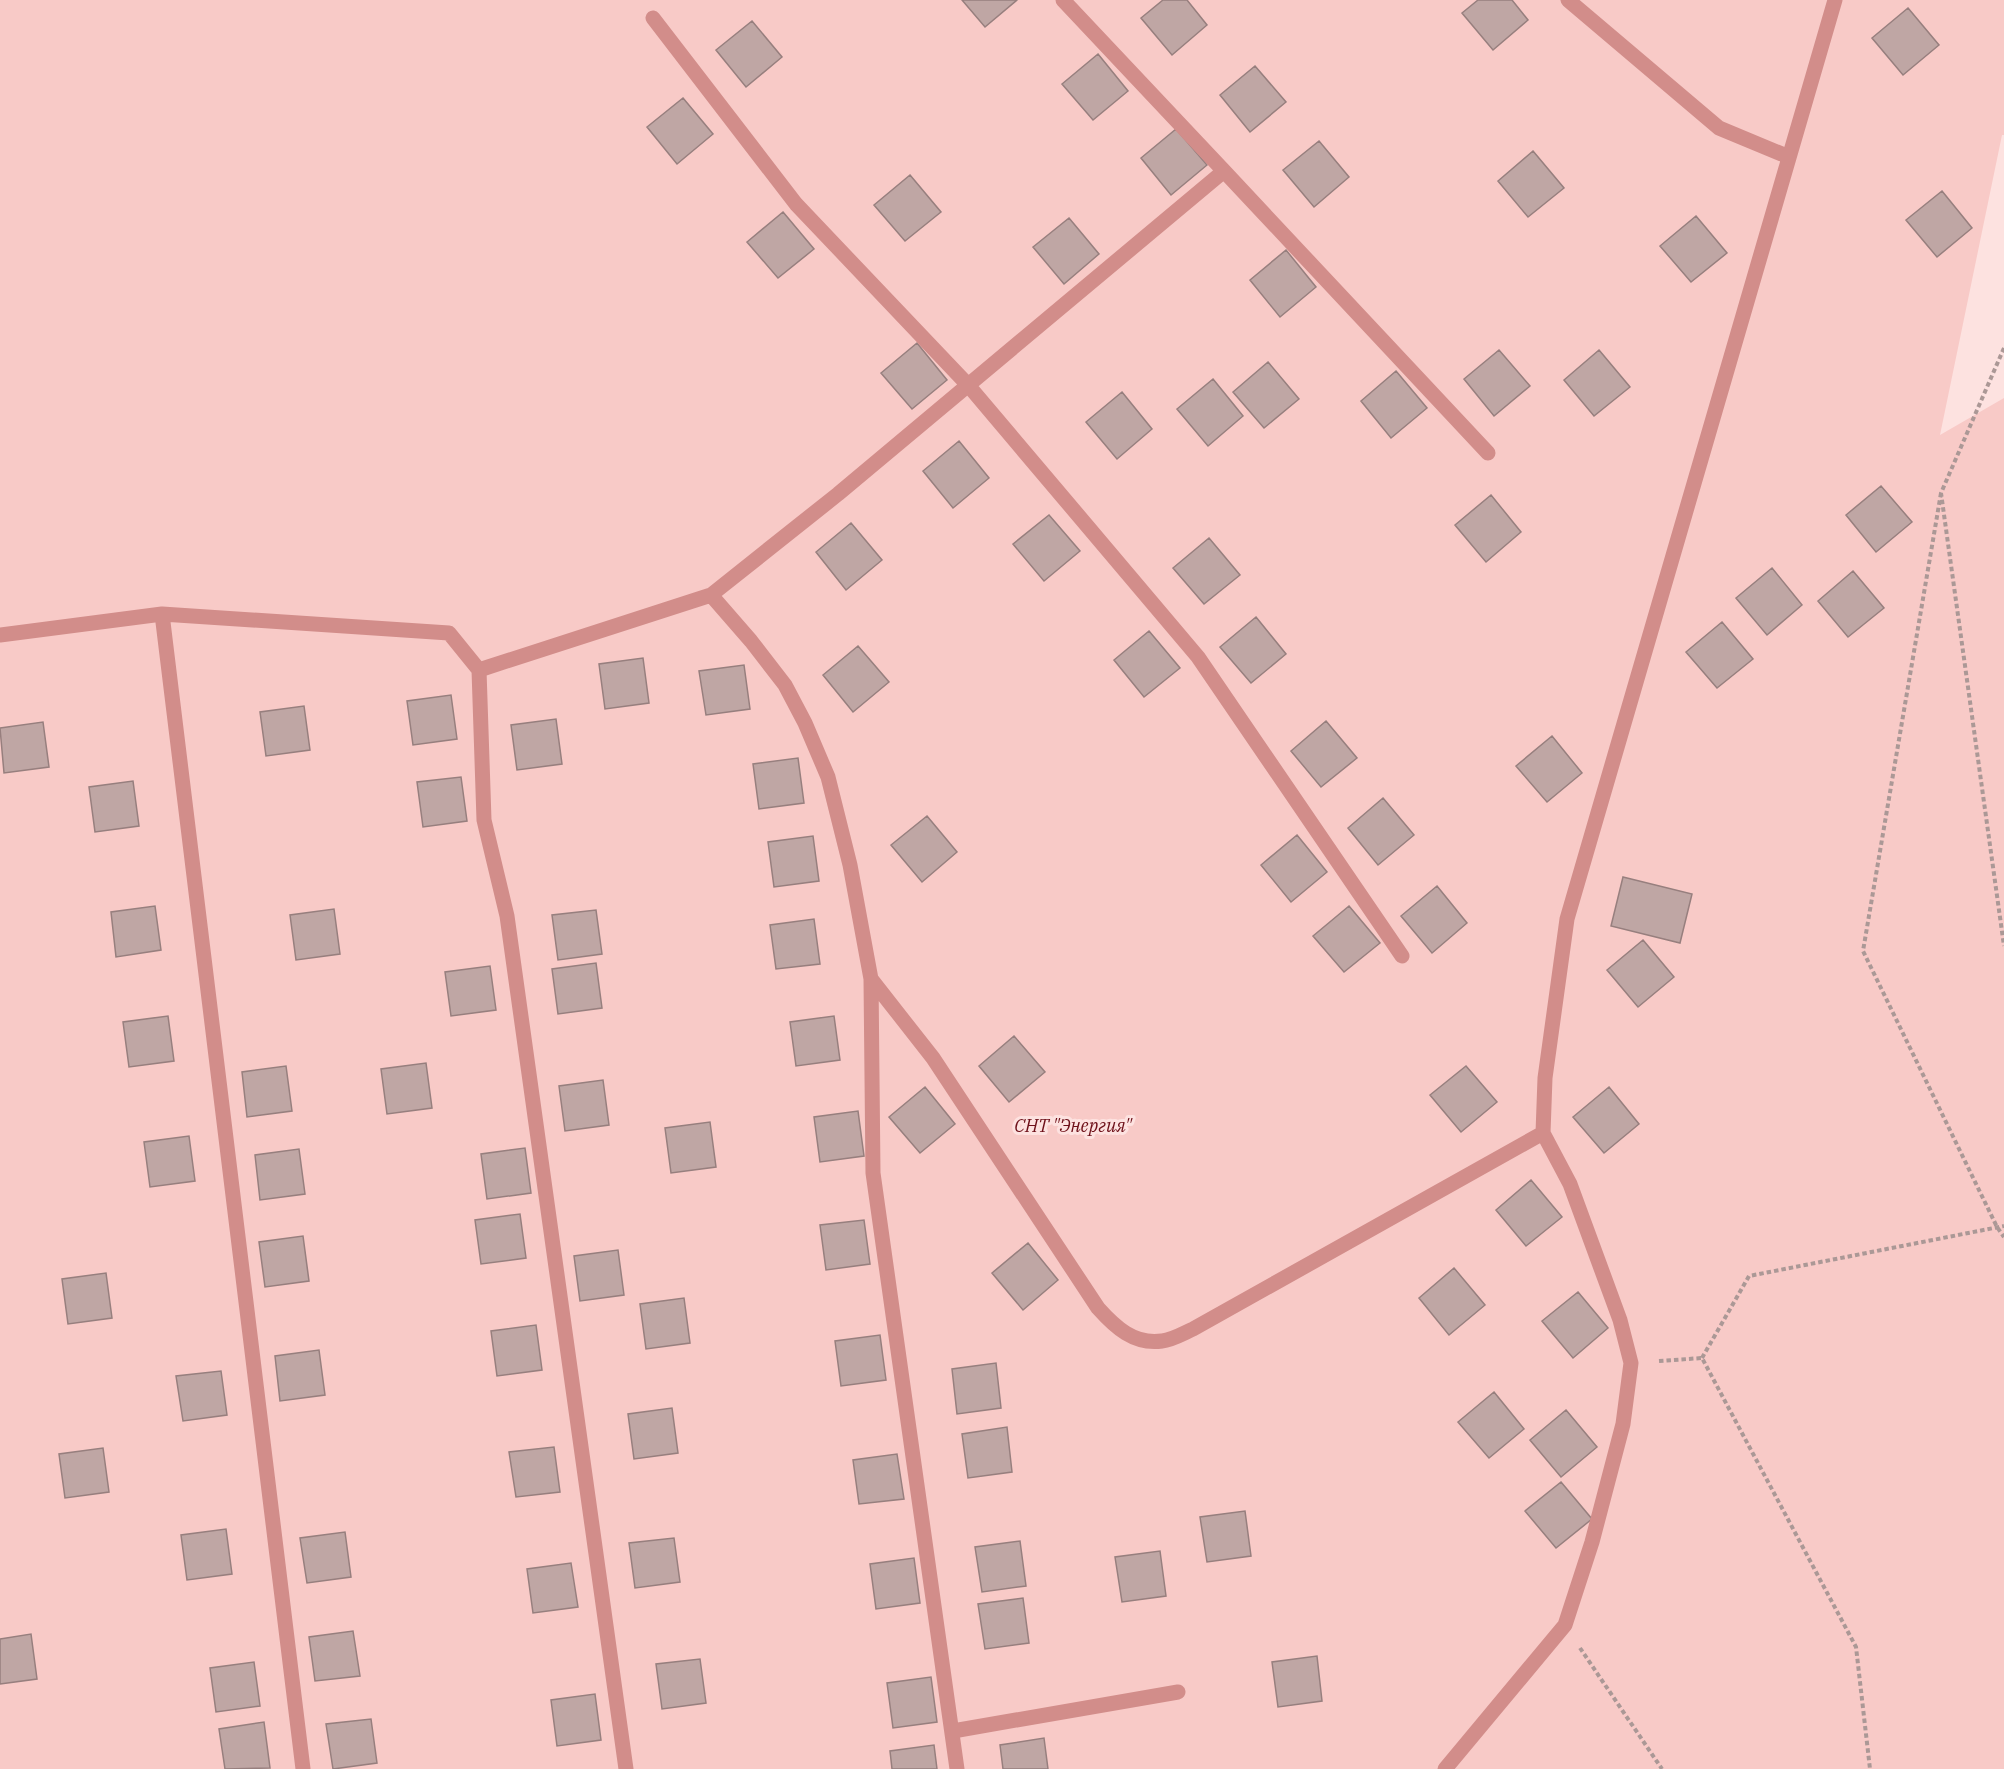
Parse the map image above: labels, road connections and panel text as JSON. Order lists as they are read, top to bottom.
{
  "parks": ["СНТ \"Энергия\""]
}
